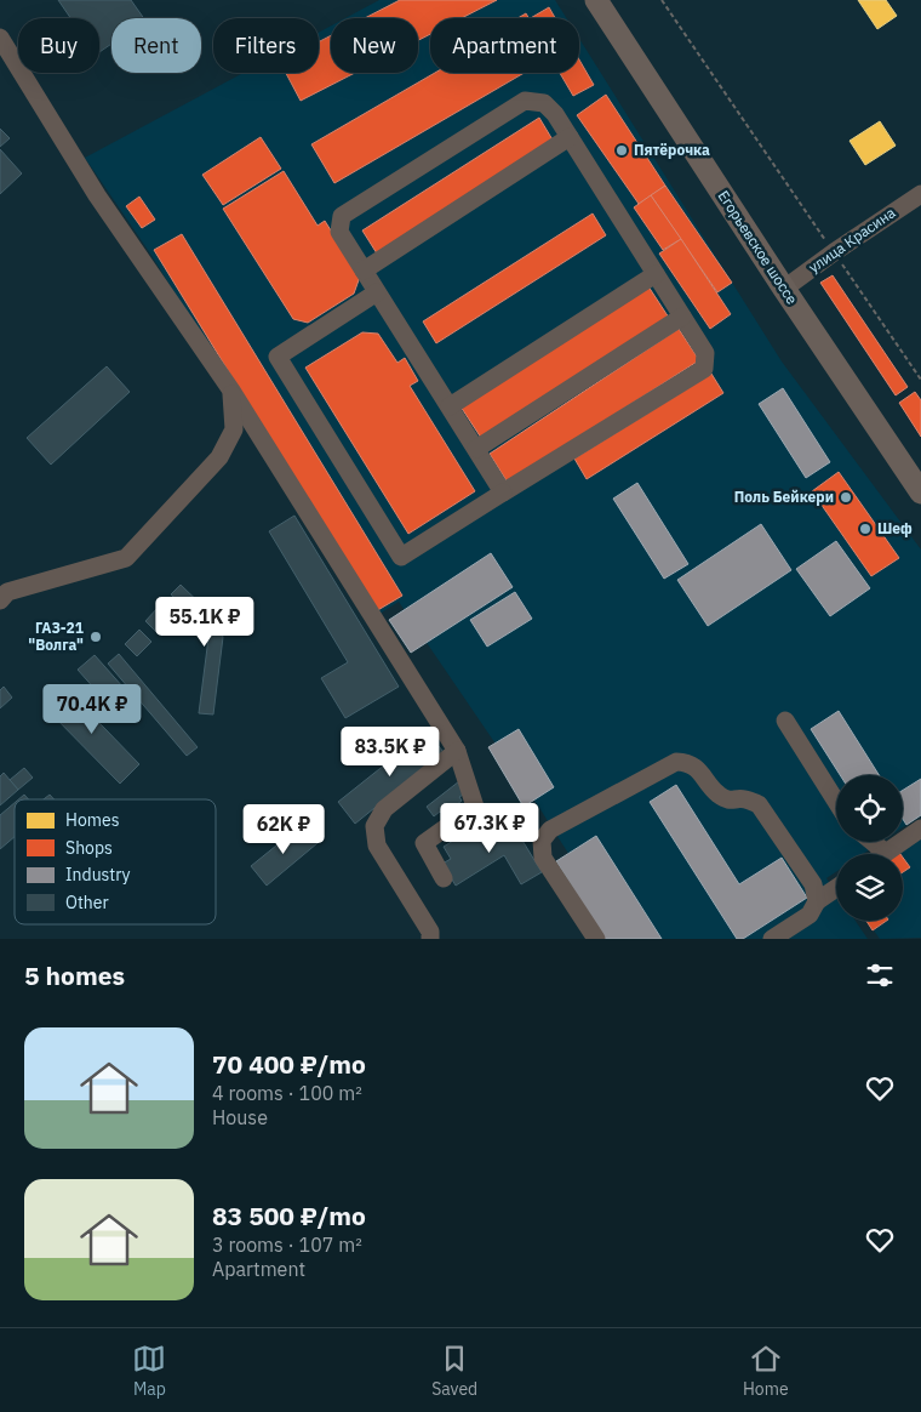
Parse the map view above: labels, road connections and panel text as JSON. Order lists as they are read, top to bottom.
{
  "streets": {
    "main road": ["Егорьевское шоссе"],
    "street": ["улица Красина"]
  },
  "crossings": [
    ["улица Красина", "Егорьевское шоссе"]
  ],
  "places": [
    "Пятёрочка",
    "Поль Бейкери",
    "Шеф",
    "ГАЗ-21 \"Волга\""
  ],
  "legend": [
    "Homes",
    "Shops",
    "Industry",
    "Other"
  ],
  "page": {
    "chip": [
      "Buy",
      "Rent",
      "Filters",
      "New",
      "Apartment"
    ],
    "price": [
      "55.1K ₽",
      "70.4K ₽",
      "83.5K ₽",
      "67.3K ₽",
      "62K ₽"
    ],
    "heading": "5 homes",
    "list": [
      {
        "name": "70 400 ₽/mo",
        "note": "4 rooms · 100 m² · House"
      },
      {
        "name": "83 500 ₽/mo",
        "note": "3 rooms · 107 m² · Apartment"
      }
    ],
    "tabs": ["Map", "Saved", "Home"]
  }
}
